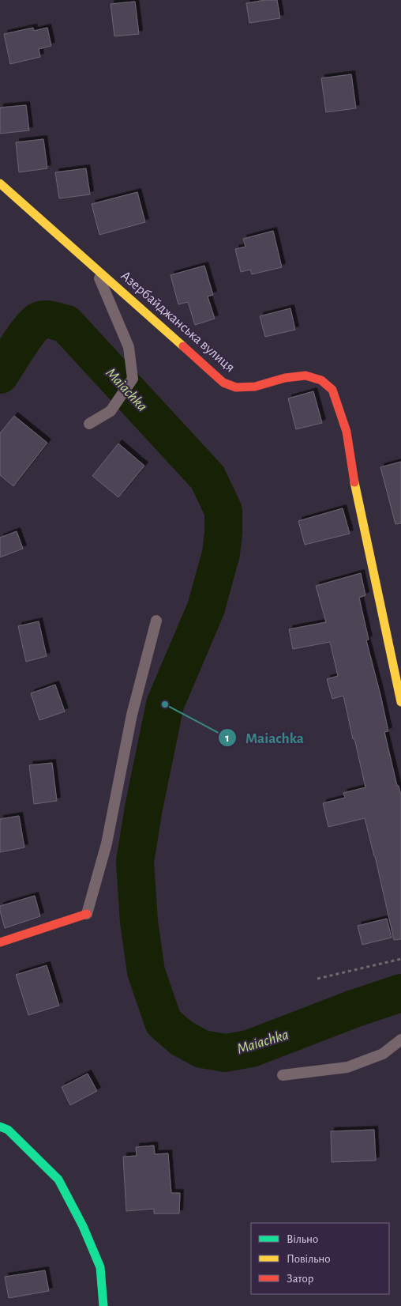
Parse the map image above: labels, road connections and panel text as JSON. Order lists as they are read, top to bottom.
{
  "streets": {
    "street": ["Азербайджанська вулиця"]
  },
  "water": ["Maiachka"],
  "places": ["Maiachka"],
  "legend": ["Вільно", "Повільно", "Затор"]
}
